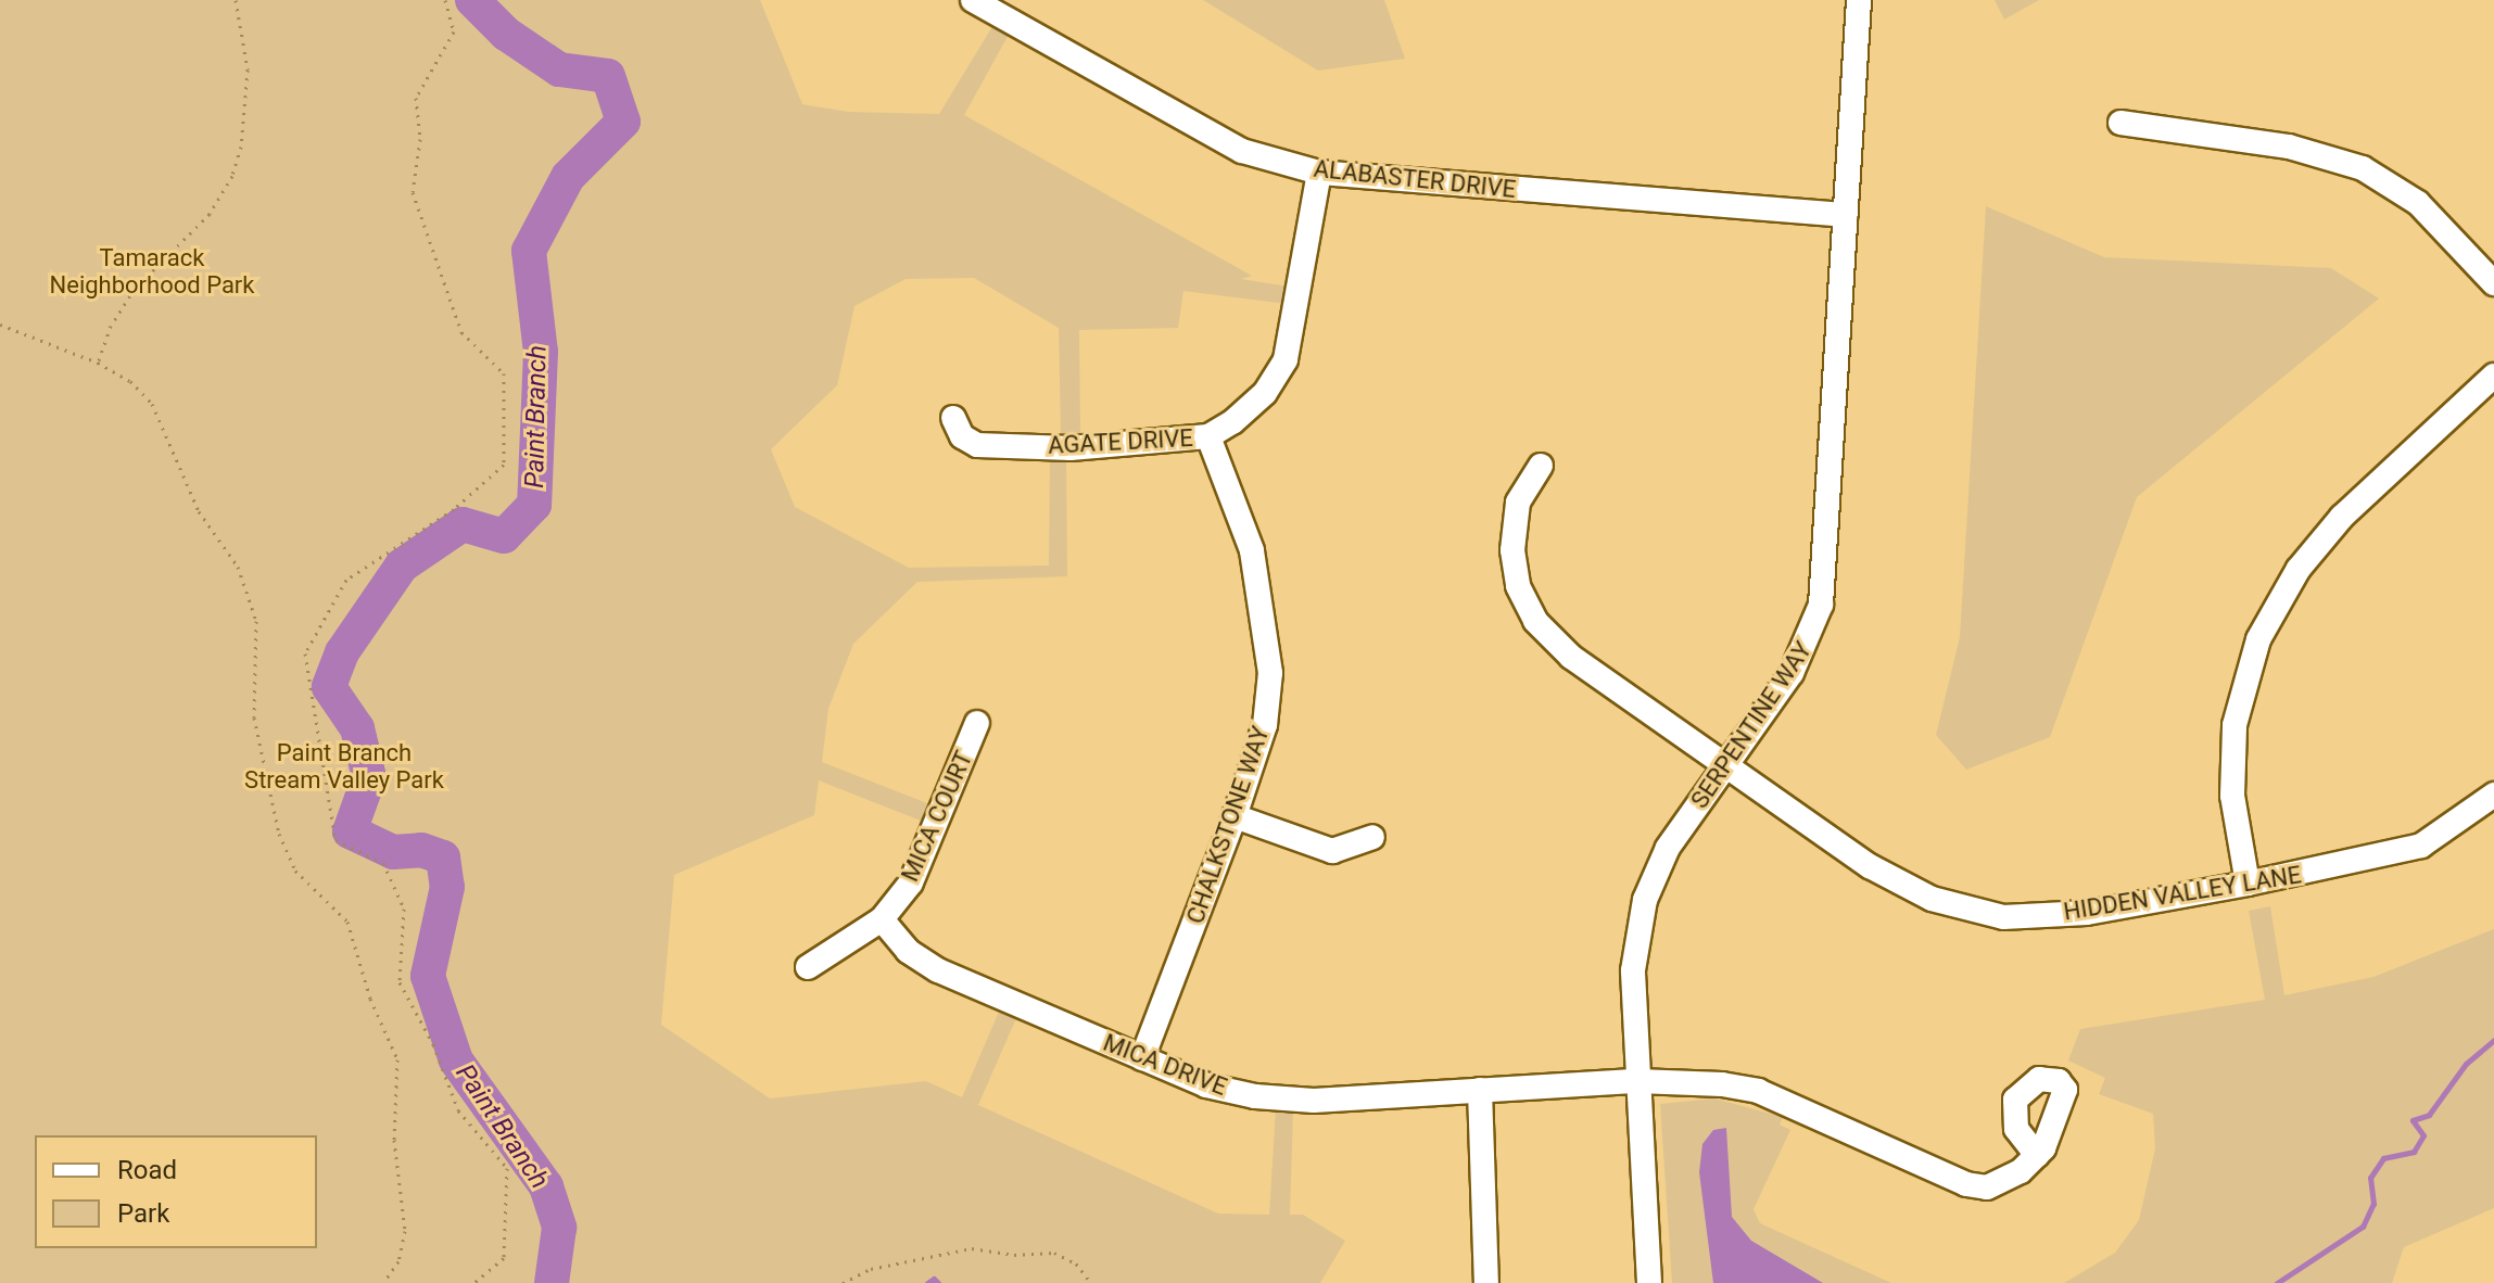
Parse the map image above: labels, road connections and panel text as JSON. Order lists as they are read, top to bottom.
{
  "streets": {
    "street": [
      "ALABASTER DRIVE",
      "AGATE DRIVE",
      "SERPENTINE WAY",
      "MICA COURT",
      "CHALKSTONE WAY",
      "HIDDEN VALLEY LANE",
      "MICA DRIVE"
    ]
  },
  "crossings": [
    ["ALABASTER DRIVE", "AGATE DRIVE"],
    ["ALABASTER DRIVE", "SERPENTINE WAY"],
    ["AGATE DRIVE", "CHALKSTONE WAY"],
    ["SERPENTINE WAY", "HIDDEN VALLEY LANE"],
    ["SERPENTINE WAY", "MICA DRIVE"],
    ["MICA COURT", "MICA DRIVE"],
    ["CHALKSTONE WAY", "MICA DRIVE"]
  ],
  "water": ["Paint Branch"],
  "parks": ["Tamarack Neighborhood Park", "Paint Branch Stream Valley Park"],
  "legend": ["Road", "Park"]
}
